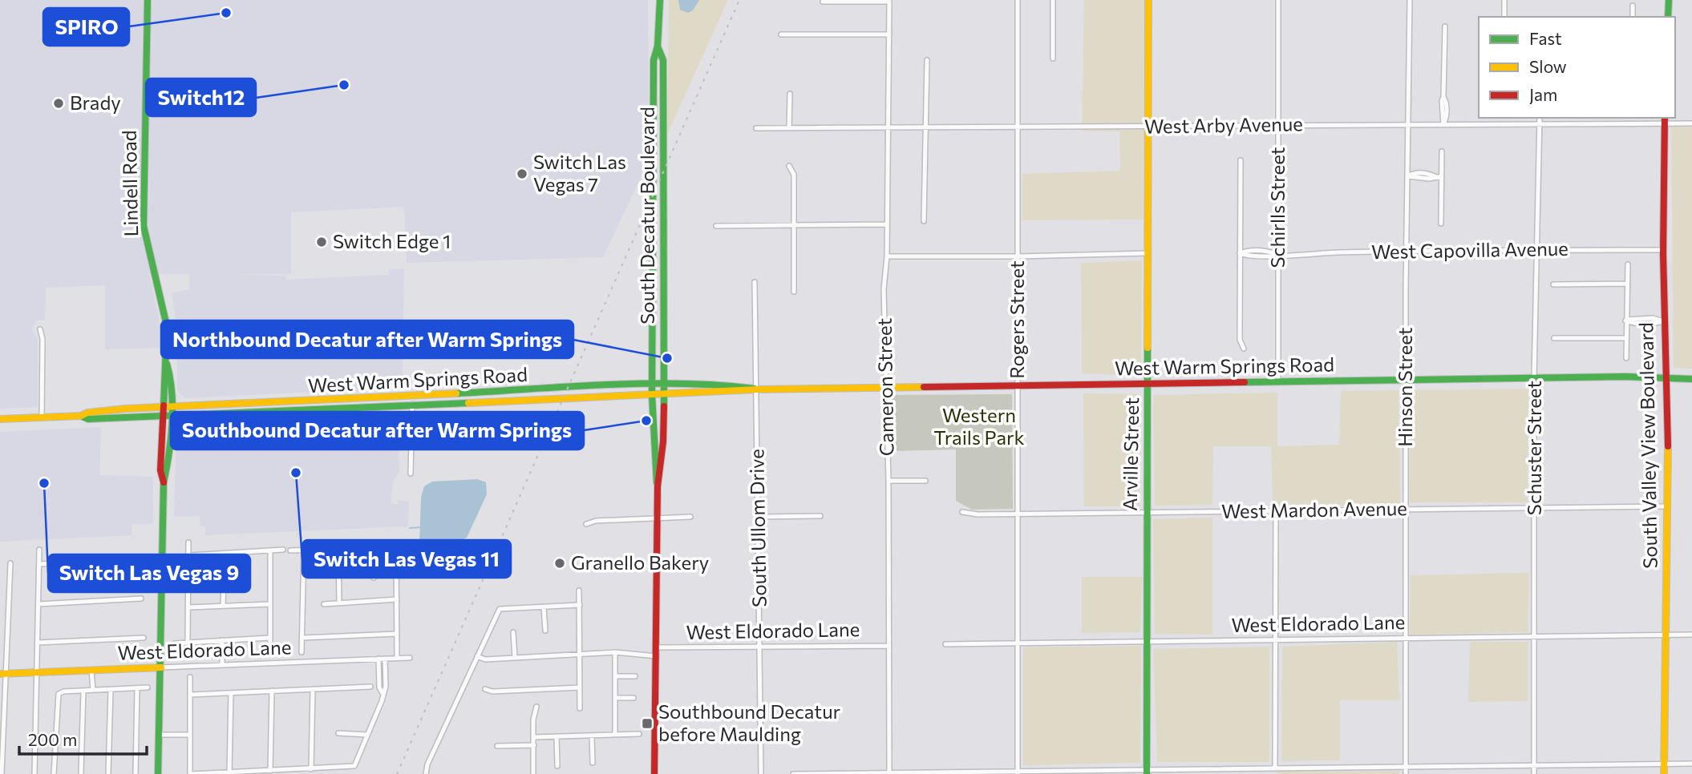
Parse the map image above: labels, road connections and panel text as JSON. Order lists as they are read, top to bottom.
{
  "streets": {
    "main road": [
      "Lindell Road",
      "South Decatur Boulevard",
      "West Warm Springs Road",
      "South Valley View Boulevard",
      "Arville Street",
      "West Eldorado Lane"
    ],
    "street": [
      "West Arby Avenue",
      "Schirlls Street",
      "West Capovilla Avenue",
      "Rogers Street",
      "Cameron Street",
      "Hinson Street",
      "Schuster Street",
      "West Mardon Avenue",
      "South Ullom Drive"
    ]
  },
  "crossings": [
    ["West Arby Avenue", "Schirlls Street"],
    ["West Arby Avenue", "Rogers Street"],
    ["West Arby Avenue", "Cameron Street"],
    ["West Arby Avenue", "Hinson Street"],
    ["West Arby Avenue", "South Valley View Boulevard"],
    ["West Arby Avenue", "Schuster Street"],
    ["West Arby Avenue", "Arville Street"],
    ["Lindell Road", "West Warm Springs Road"],
    ["Lindell Road", "West Eldorado Lane"],
    ["Schirlls Street", "West Capovilla Avenue"],
    ["Schirlls Street", "West Warm Springs Road"],
    ["South Decatur Boulevard", "West Warm Springs Road"],
    ["South Decatur Boulevard", "West Eldorado Lane"],
    ["West Capovilla Avenue", "Hinson Street"],
    ["West Capovilla Avenue", "South Valley View Boulevard"],
    ["West Capovilla Avenue", "Schuster Street"],
    ["Rogers Street", "West Warm Springs Road"],
    ["Rogers Street", "West Mardon Avenue"],
    ["Rogers Street", "West Eldorado Lane"],
    ["West Warm Springs Road", "Cameron Street"],
    ["West Warm Springs Road", "Hinson Street"],
    ["West Warm Springs Road", "South Valley View Boulevard"],
    ["West Warm Springs Road", "Schuster Street"],
    ["West Warm Springs Road", "Arville Street"],
    ["West Warm Springs Road", "South Ullom Drive"],
    ["Cameron Street", "West Eldorado Lane"],
    ["Hinson Street", "West Mardon Avenue"],
    ["Hinson Street", "West Eldorado Lane"],
    ["South Valley View Boulevard", "West Mardon Avenue"],
    ["South Valley View Boulevard", "West Eldorado Lane"],
    ["Schuster Street", "West Mardon Avenue"],
    ["Schuster Street", "West Eldorado Lane"],
    ["Arville Street", "West Mardon Avenue"],
    ["Arville Street", "West Eldorado Lane"],
    ["South Ullom Drive", "West Eldorado Lane"]
  ],
  "parks": ["Western Trails Park"],
  "places": {
    "other": [
      "SPIRO",
      "Switch12",
      "Brady",
      "Switch Las Vegas 7",
      "Switch Edge 1",
      "Northbound Decatur after Warm Springs",
      "Southbound Decatur after Warm Springs",
      "Switch Las Vegas 11",
      "Switch Las Vegas 9",
      "Granello Bakery"
    ],
    "transit": ["Southbound Decatur before Maulding"]
  },
  "legend": ["Fast", "Slow", "Jam"],
  "scale_bar": "200 m"
}
